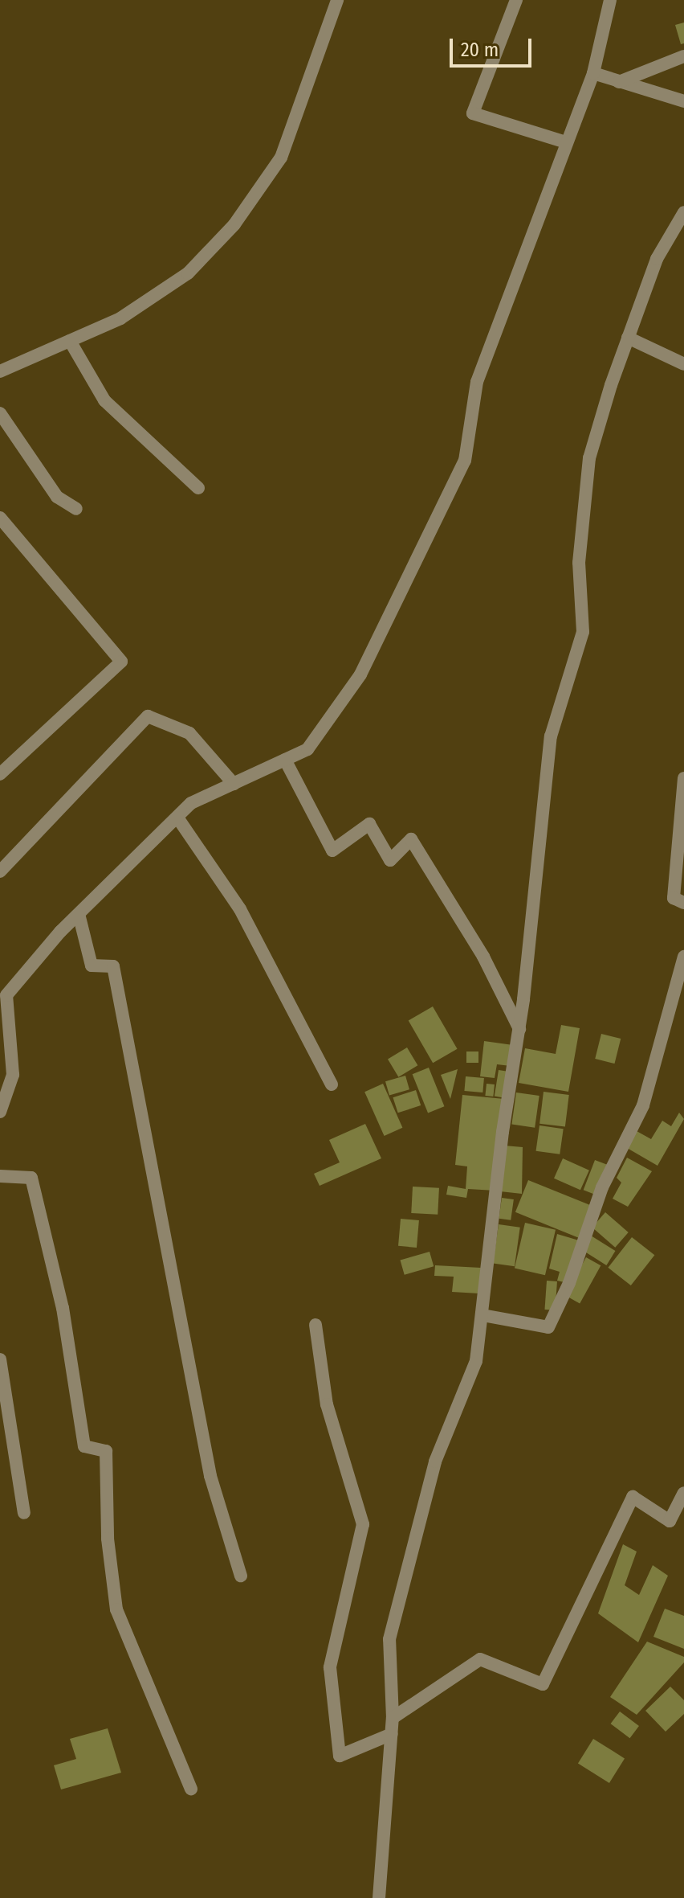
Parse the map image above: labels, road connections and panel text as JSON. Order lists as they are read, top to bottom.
{
  "scale_bar": "20 m"
}
